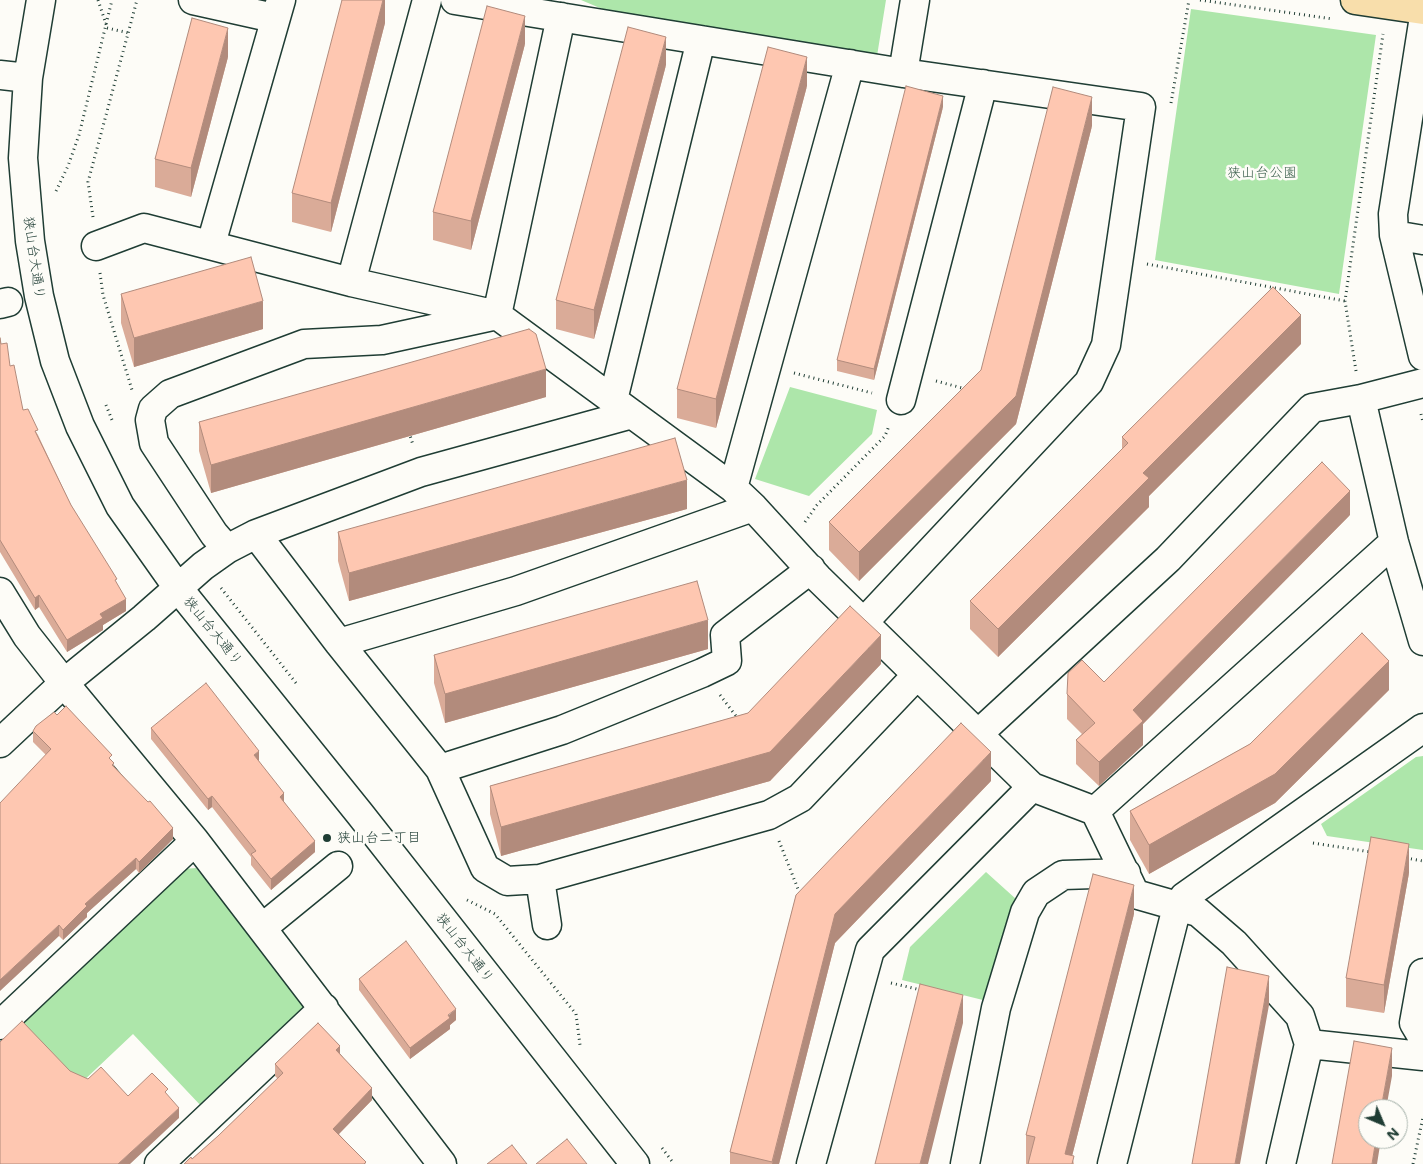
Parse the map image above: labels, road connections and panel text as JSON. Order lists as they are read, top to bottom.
{
  "streets": {
    "street": ["狭山台大通り"]
  },
  "parks": ["狭山台公園"],
  "places": ["狭山台二丁目"],
  "north": "bottom right"
}
